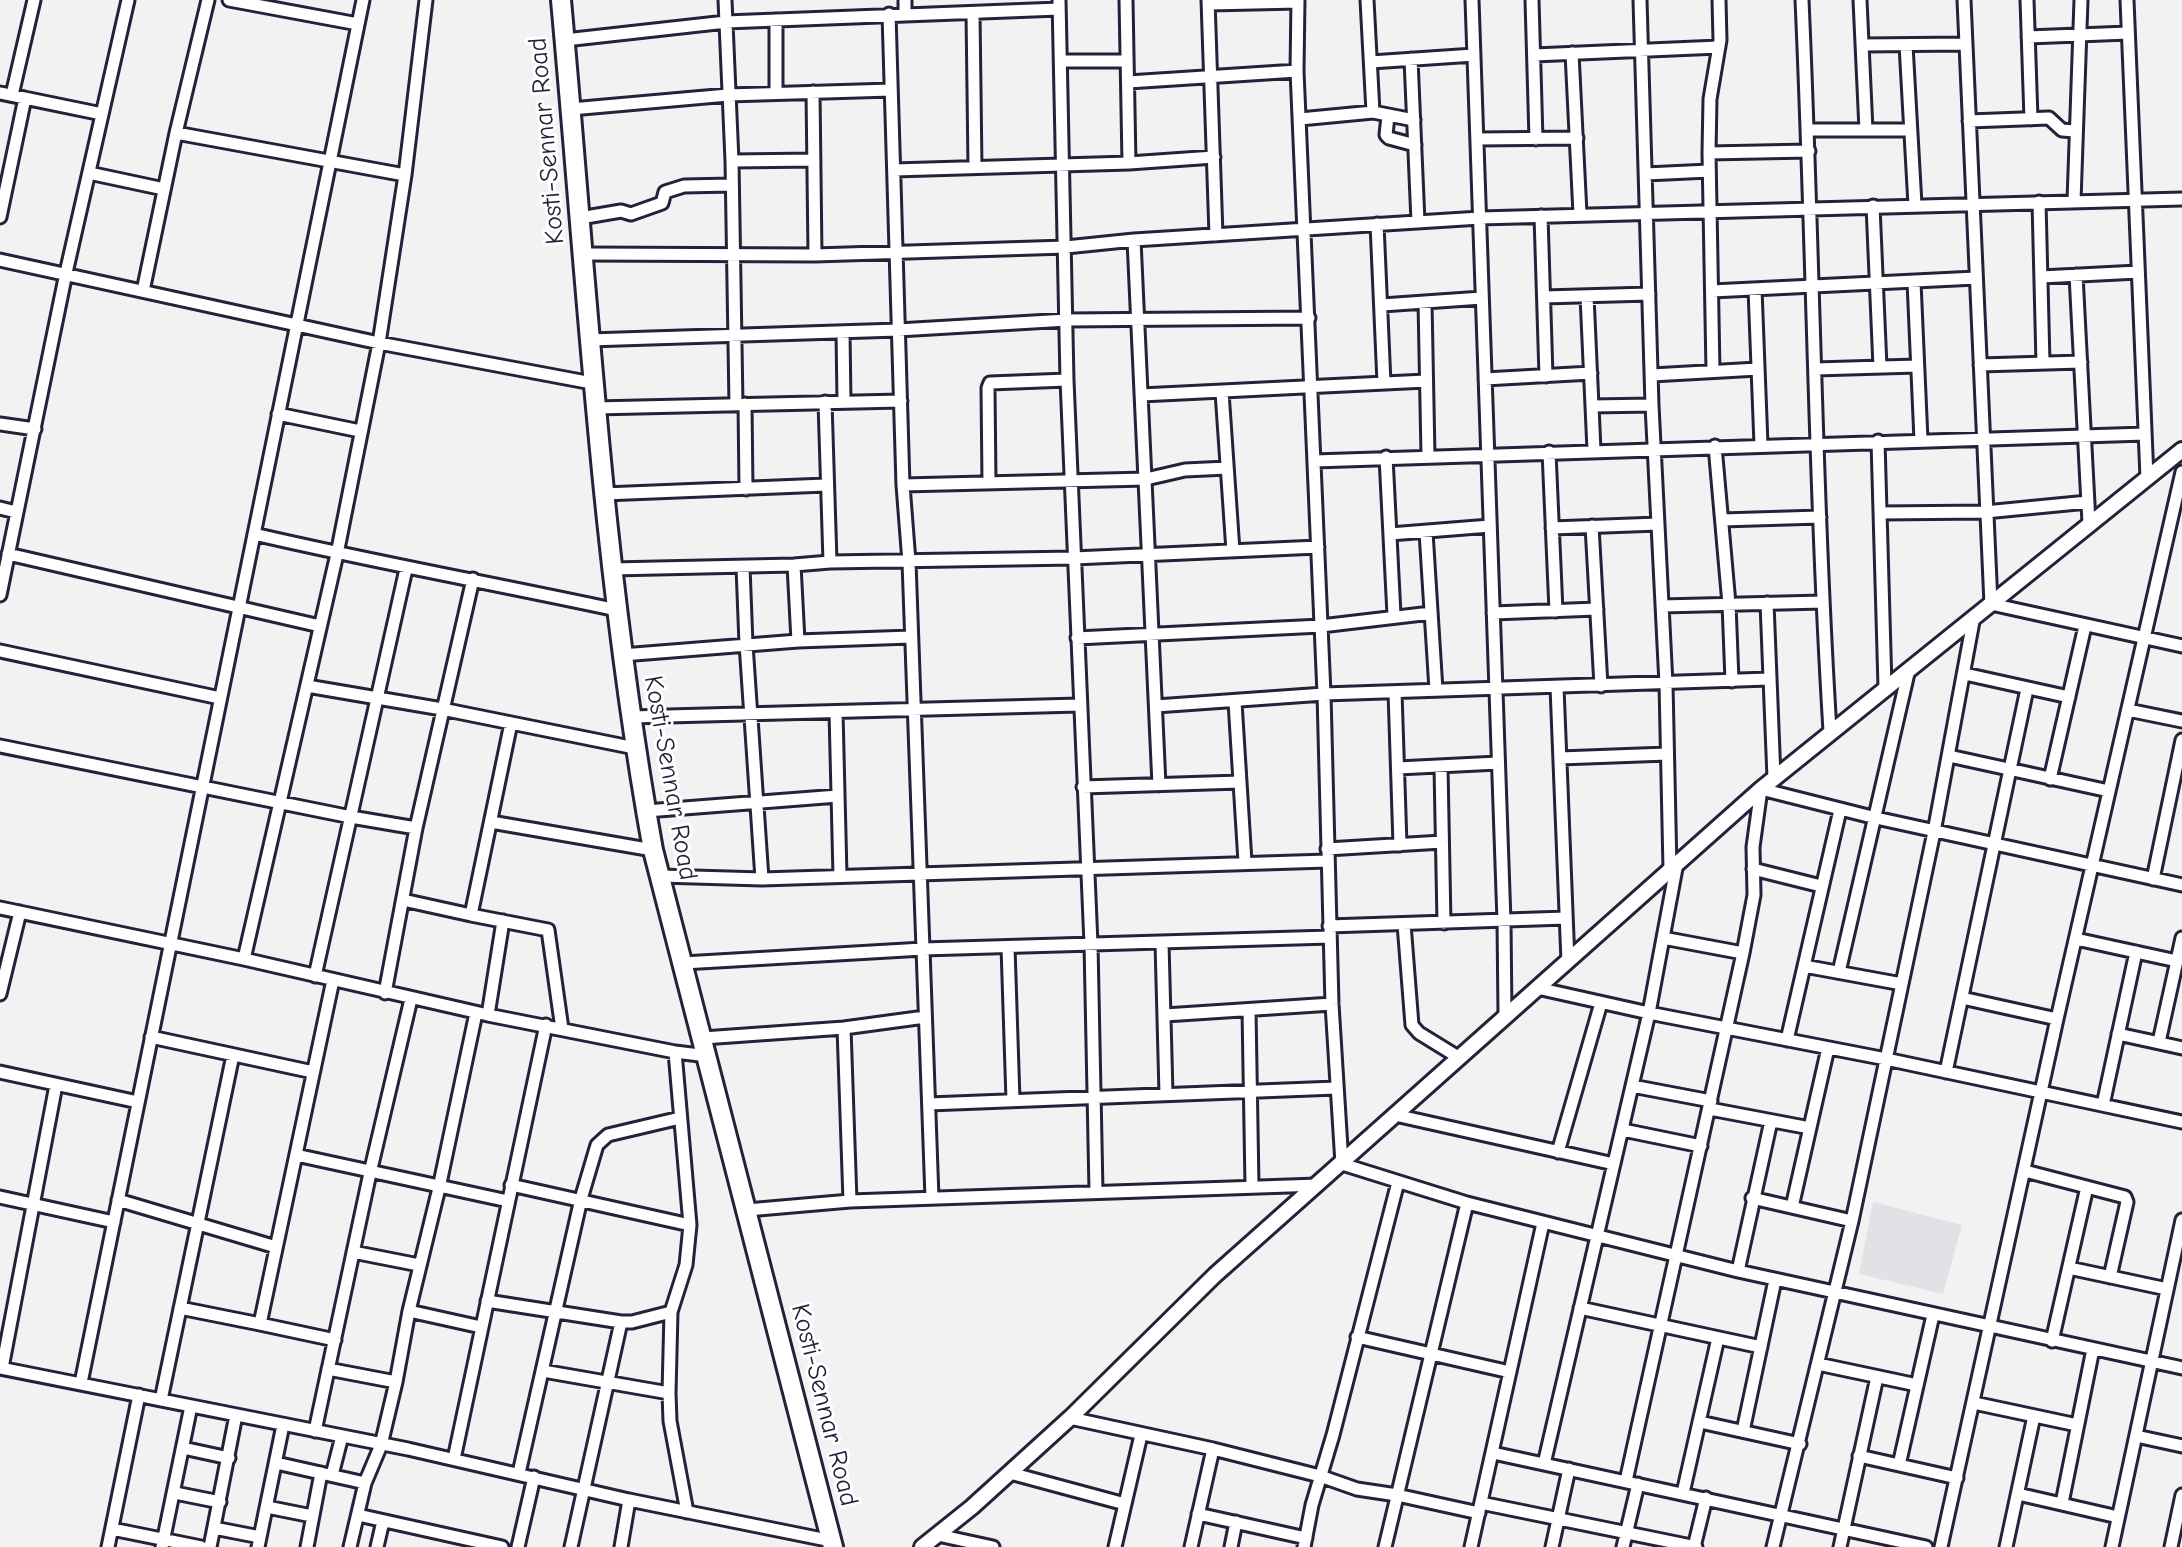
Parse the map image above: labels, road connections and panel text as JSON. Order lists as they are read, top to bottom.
{
  "streets": {
    "highway": ["Kosti-Sennar Road"]
  }
}
